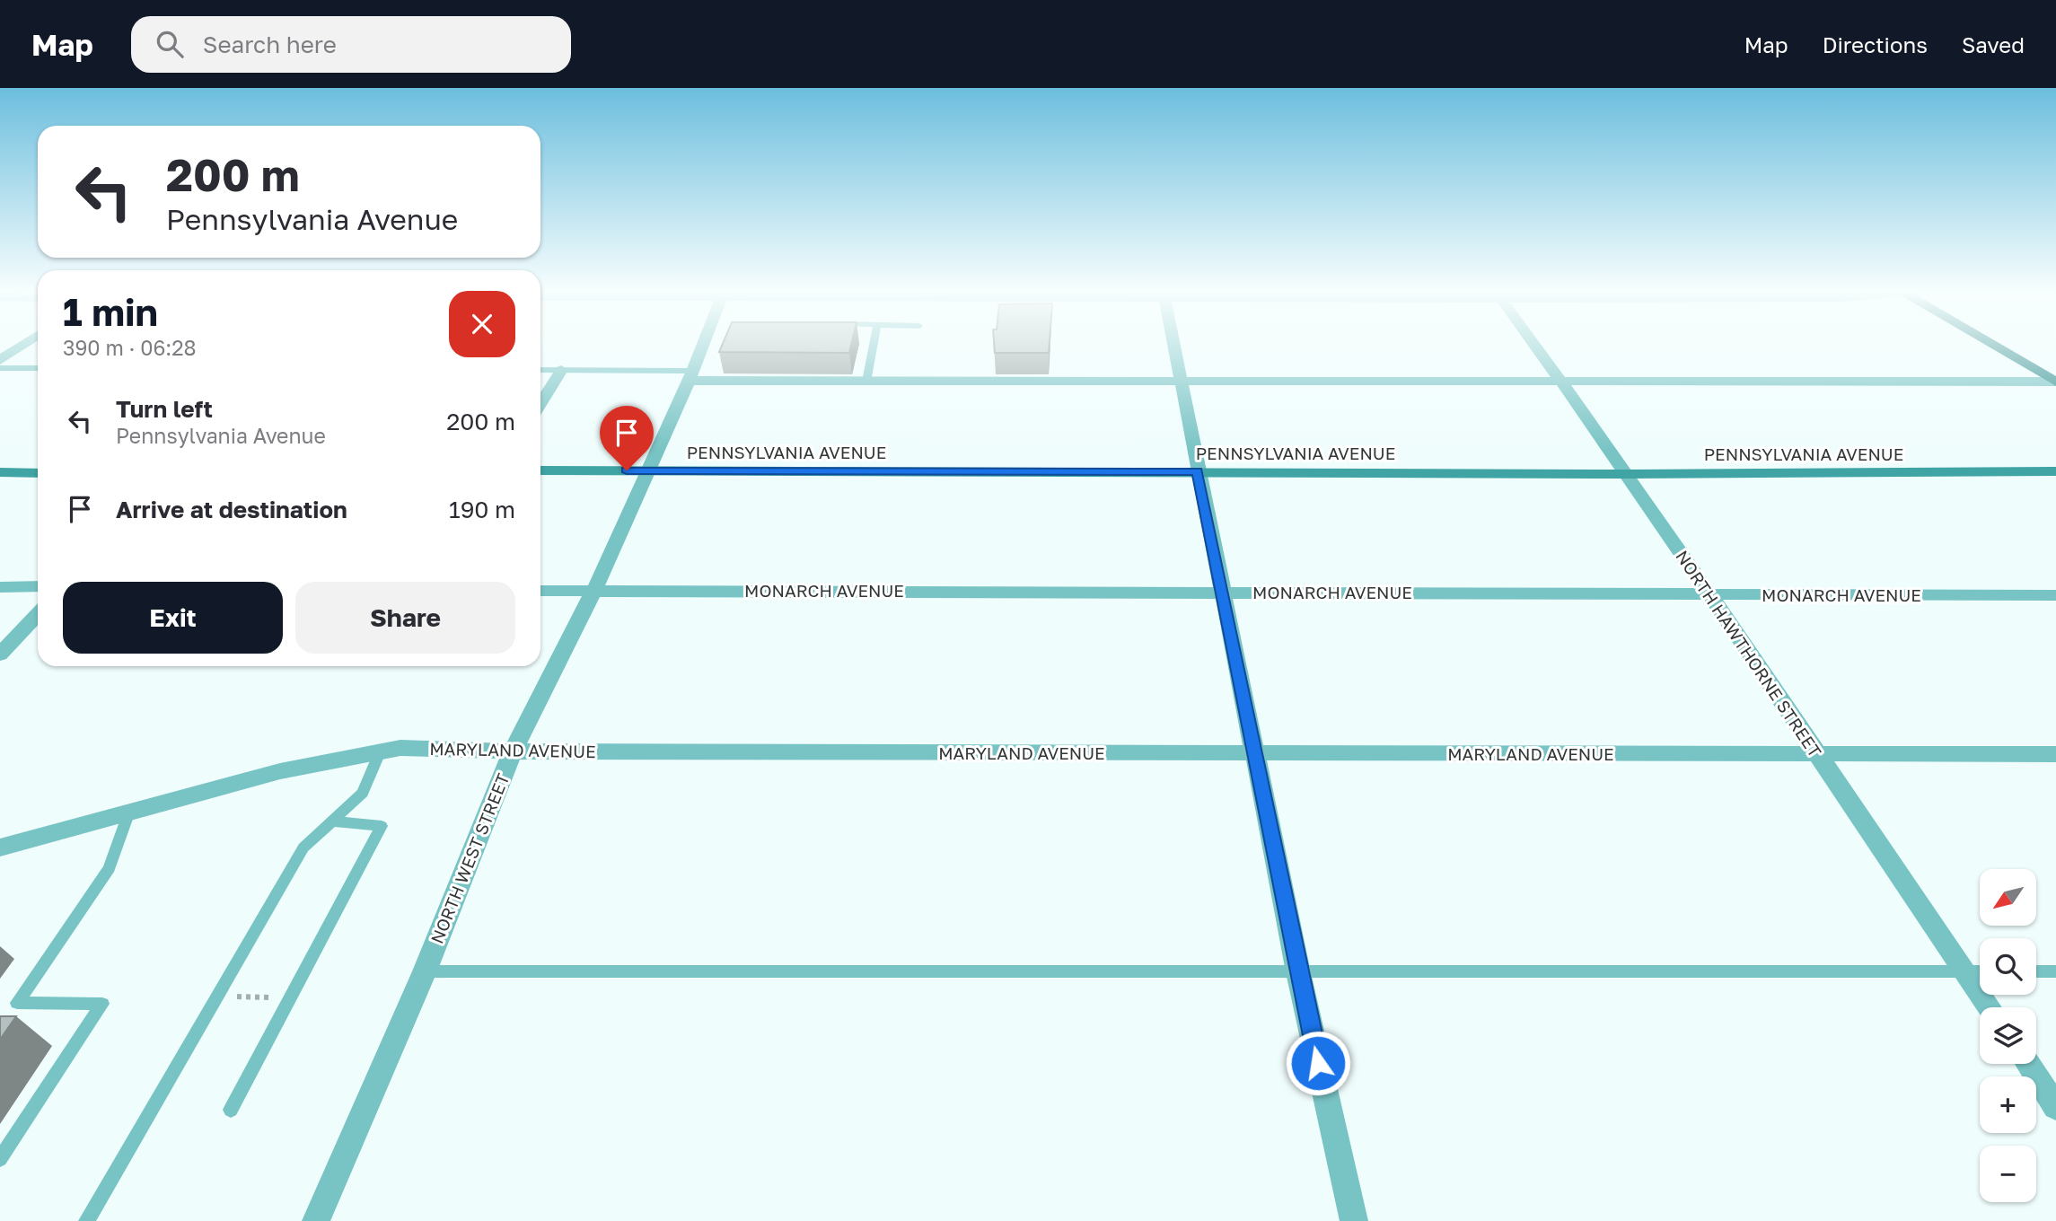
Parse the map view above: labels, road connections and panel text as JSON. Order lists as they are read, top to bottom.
{
  "streets": {
    "street": [
      "PENNSYLVANIA AVENUE",
      "MONARCH AVENUE",
      "NORTH HAWTHORNE STREET",
      "MARYLAND AVENUE",
      "NORTH WEST STREET"
    ]
  },
  "crossings": [
    ["PENNSYLVANIA AVENUE", "NORTH HAWTHORNE STREET"],
    ["PENNSYLVANIA AVENUE", "NORTH WEST STREET"],
    ["MONARCH AVENUE", "NORTH HAWTHORNE STREET"],
    ["MONARCH AVENUE", "NORTH WEST STREET"],
    ["NORTH HAWTHORNE STREET", "MARYLAND AVENUE"],
    ["MARYLAND AVENUE", "NORTH WEST STREET"]
  ],
  "north": "bottom left",
  "page": {
    "header": "Map",
    "search": "Search here",
    "nav": ["Map", "Directions", "Saved"],
    "turn": ["200 m", "Pennsylvania Avenue"],
    "heading": ["1 min", "390 m · 06:28"],
    "list": [
      {
        "name": "Turn left",
        "note": "Pennsylvania Avenue",
        "value": "200 m"
      },
      {
        "name": "Arrive at destination",
        "value": "190 m"
      }
    ],
    "buttons": ["Exit", "Share"],
    "map_buttons": ["+", "−"]
  }
}
